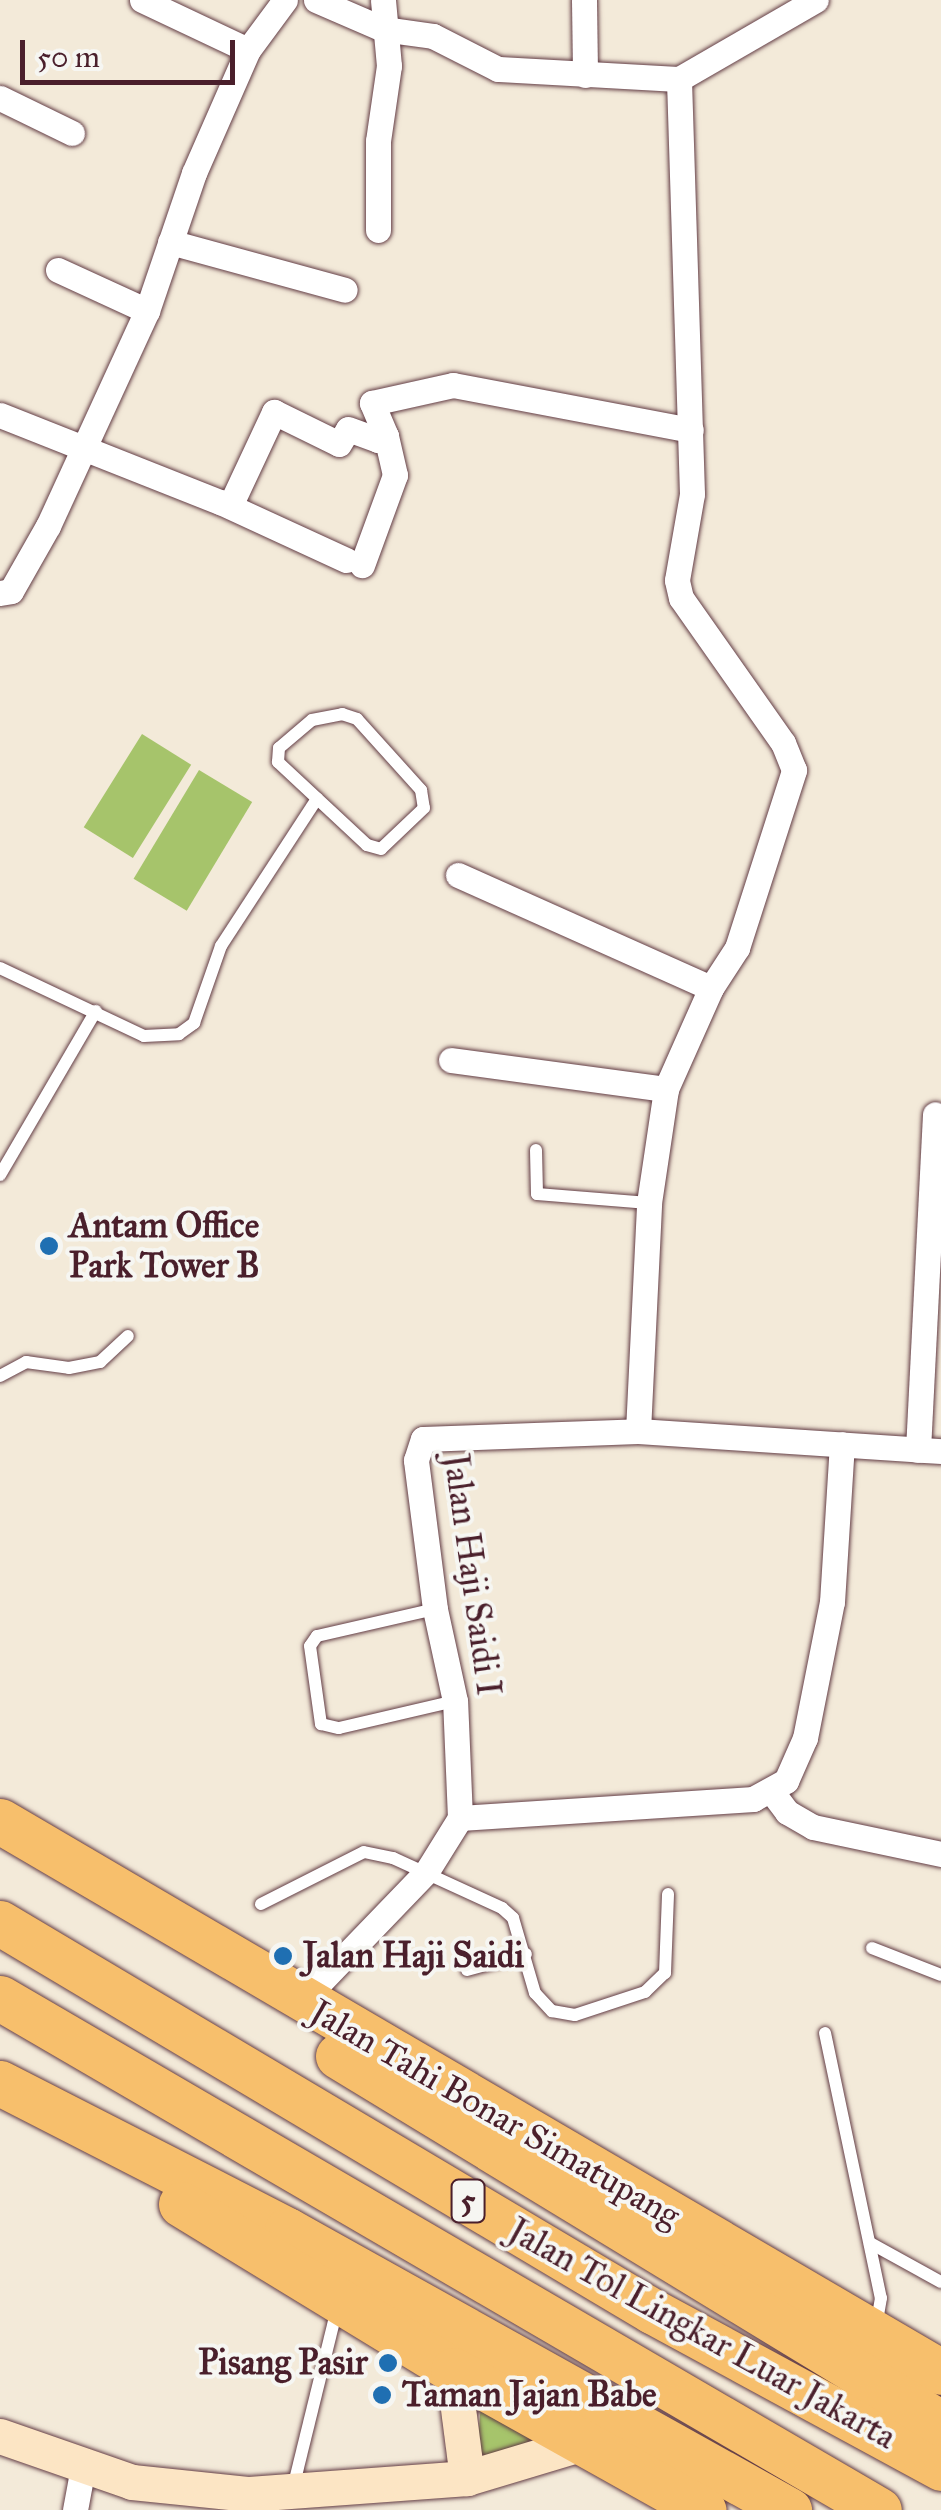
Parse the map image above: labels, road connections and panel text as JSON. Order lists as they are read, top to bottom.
{
  "streets": {
    "highway": ["Jalan Tahi Bonar Simatupang", "5", "Jalan Tol Lingkar Luar Jakarta"],
    "street": ["Jalan Haji Saidi I"]
  },
  "places": [
    "Antam Office Park Tower B",
    "Jalan Haji Saidi",
    "Pisang Pasir",
    "Taman Jajan Babe"
  ],
  "scale_bar": "50 m"
}
